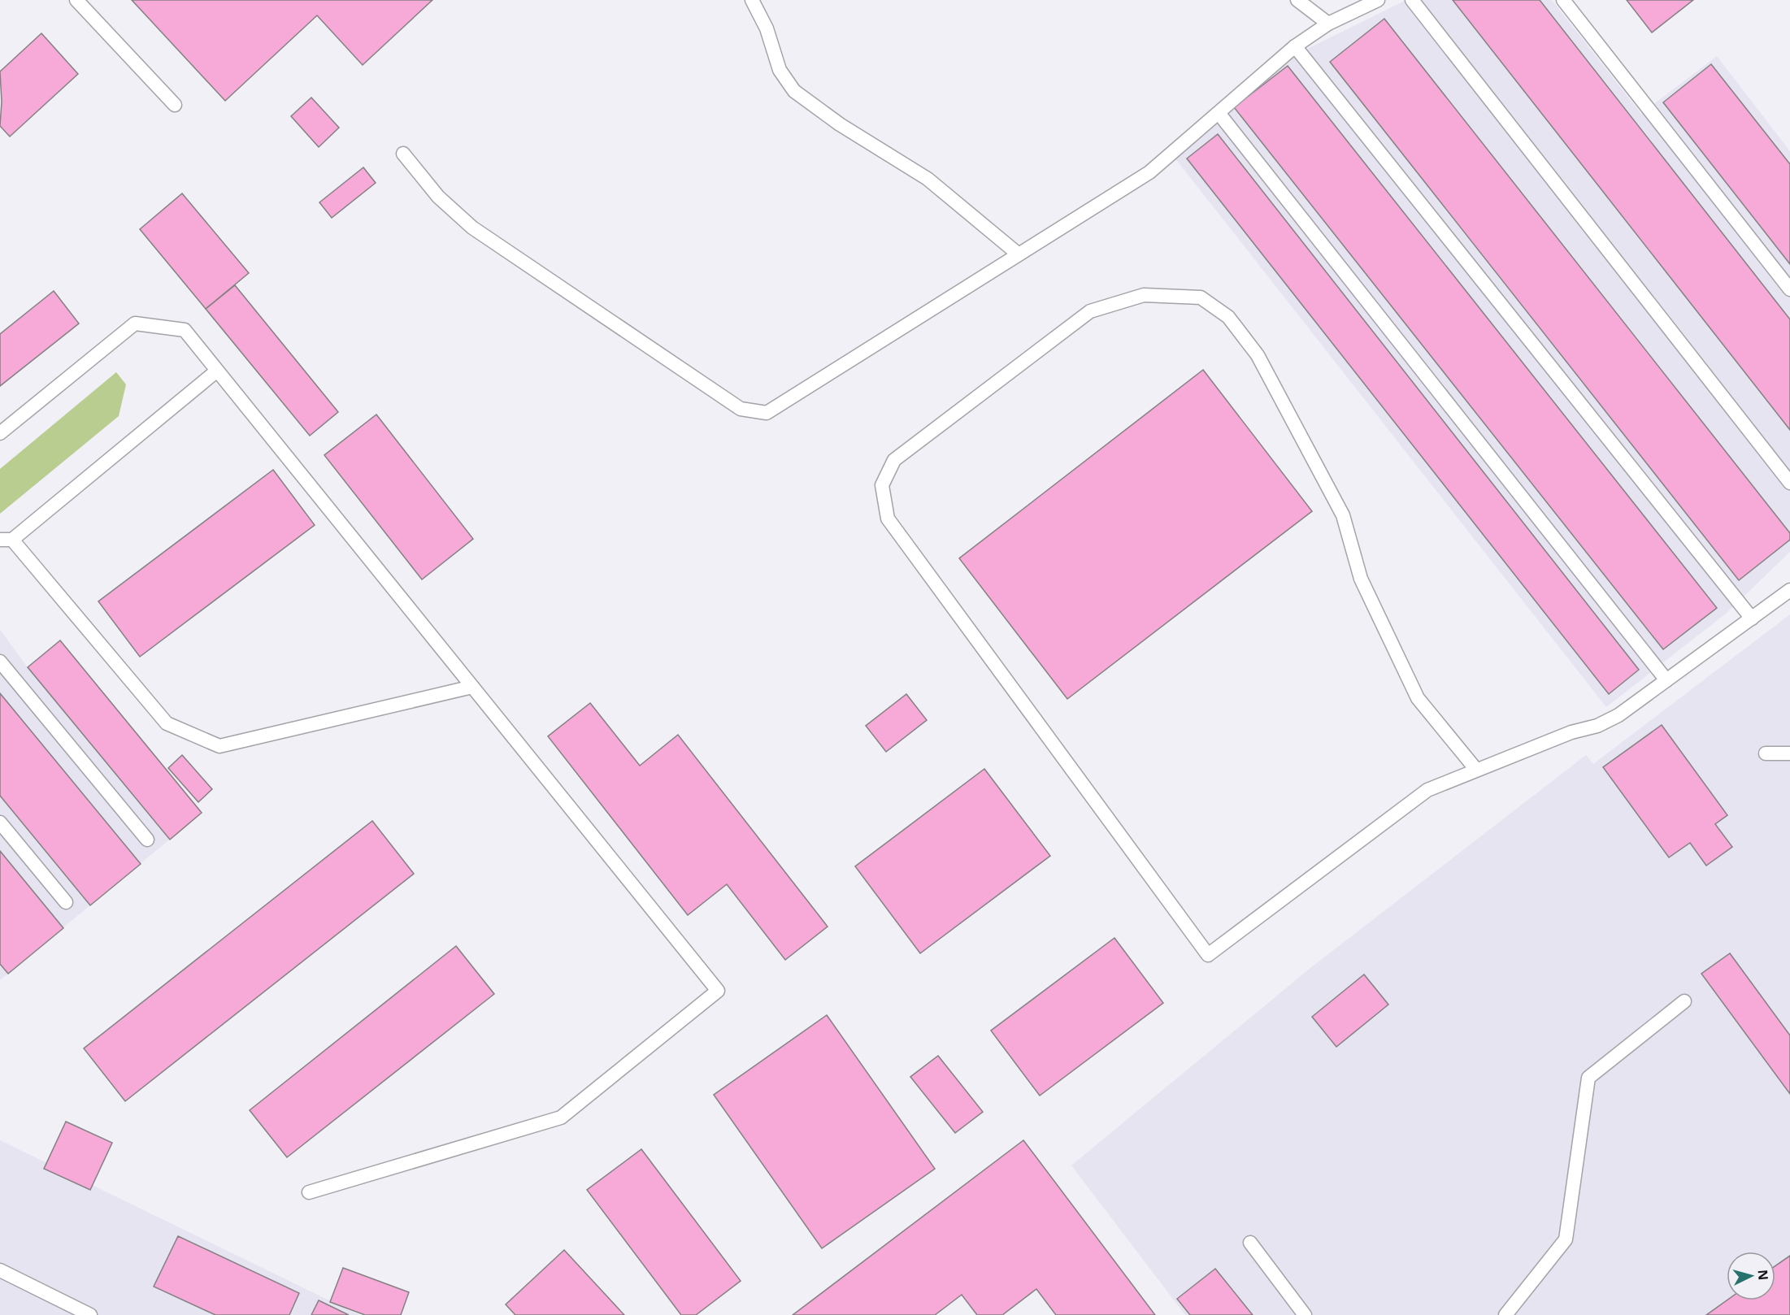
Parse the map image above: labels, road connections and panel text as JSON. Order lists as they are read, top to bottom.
{
  "north": "right"
}
